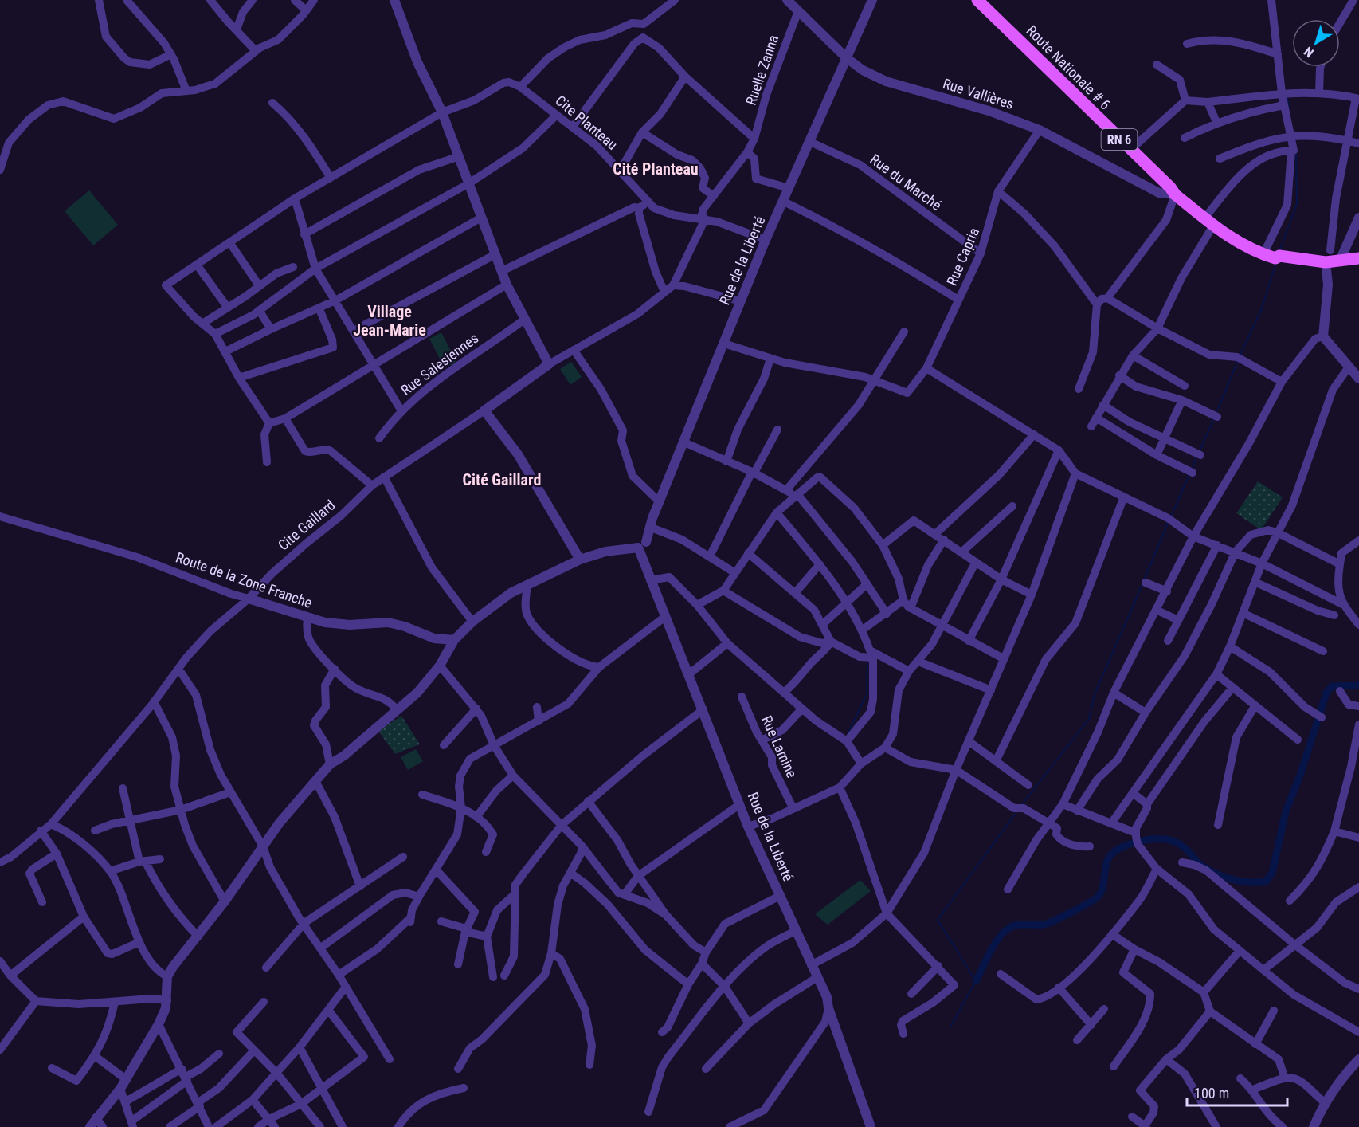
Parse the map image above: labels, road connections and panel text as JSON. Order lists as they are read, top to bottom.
{
  "streets": {
    "main road": ["Route Nationale # 6", "RN 6"],
    "street": [
      "Ruelle Zanna",
      "Rue Vallières",
      "Cite Planteau",
      "Rue du Marché",
      "Rue Capria",
      "Rue de la Liberté",
      "Rue Salesiennes",
      "Cite Gaillard",
      "Route de la Zone Franche",
      "Rue Lamine"
    ]
  },
  "crossings": [
    ["Route Nationale # 6", "Rue Vallières"],
    ["Ruelle Zanna", "Rue Vallières"],
    ["Ruelle Zanna", "Cite Planteau"],
    ["Rue Vallières", "Rue Capria"],
    ["Rue Vallières", "Rue de la Liberté"],
    ["Cite Planteau", "Rue de la Liberté"],
    ["Rue du Marché", "Rue Capria"],
    ["Rue du Marché", "Rue de la Liberté"],
    ["Cite Gaillard", "Route de la Zone Franche"]
  ],
  "districts": ["Cité Planteau", "Village Jean-Marie", "Cité Gaillard"],
  "scale_bar": "100 m",
  "north": "bottom left"
}
